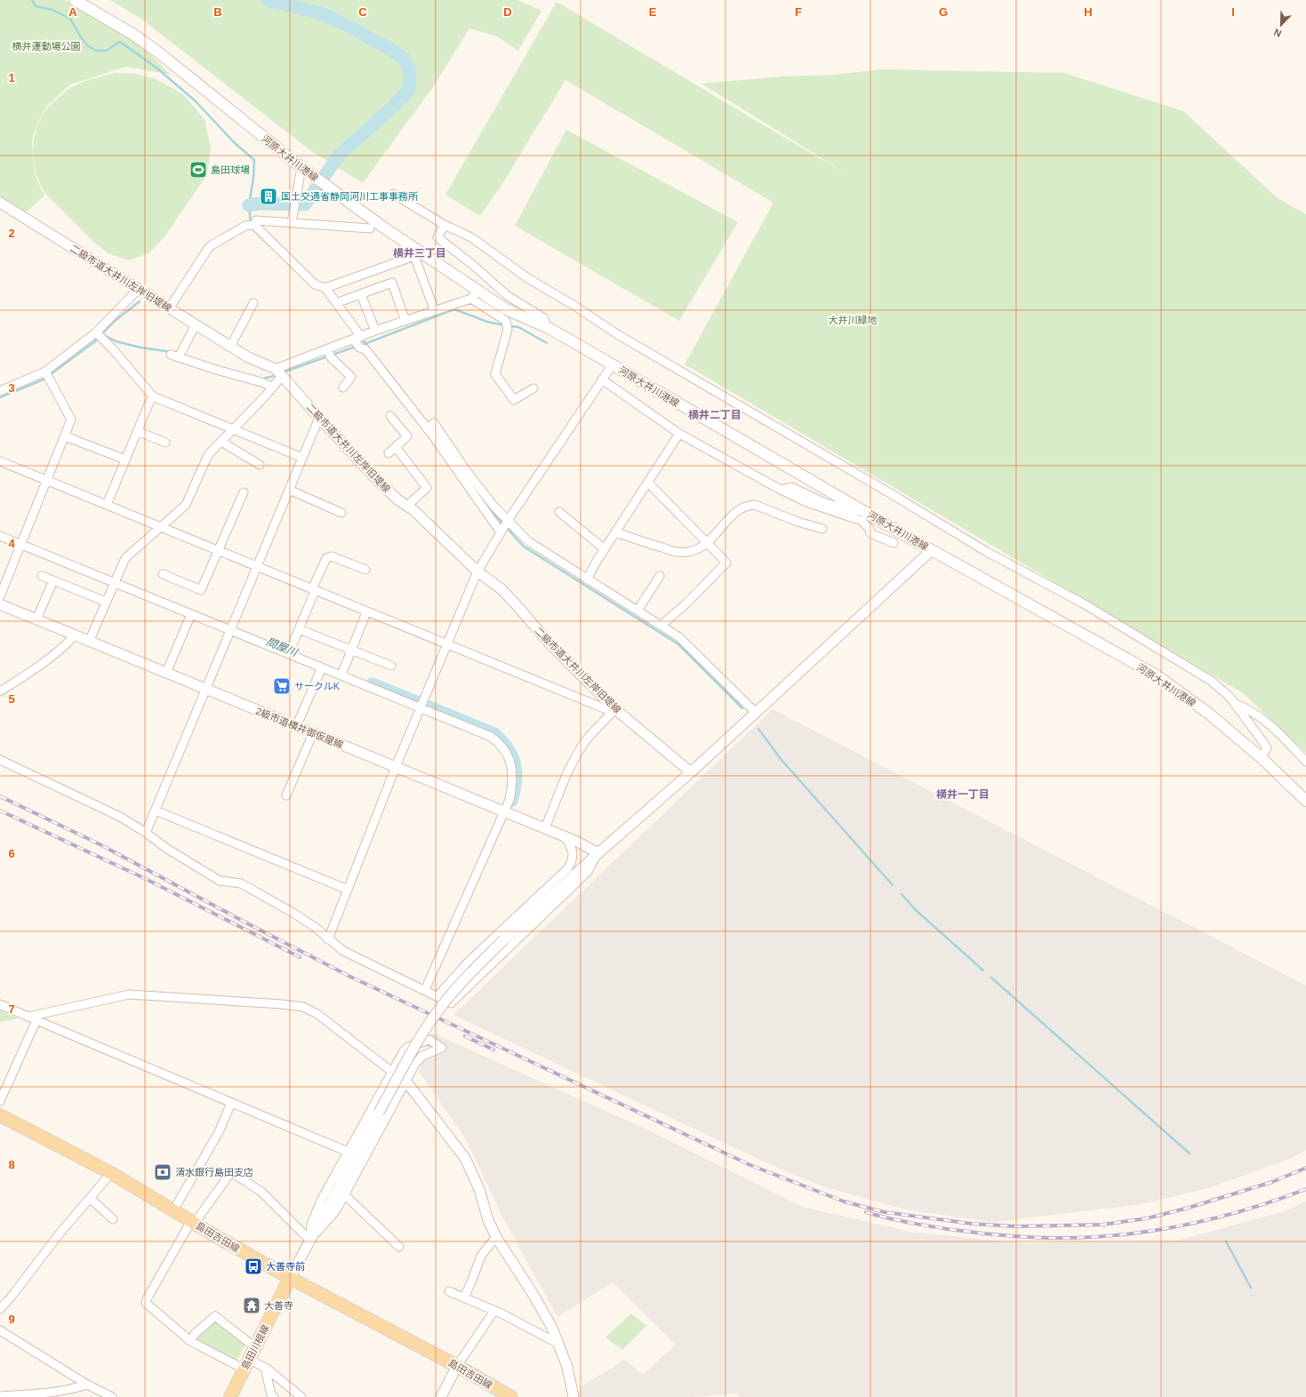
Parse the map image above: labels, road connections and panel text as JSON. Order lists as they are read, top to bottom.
{
  "streets": {
    "main road": ["河原大井川港線", "島田吉田線", "島田川根線"],
    "street": ["二級市道大井川左岸旧堤線", "2級市道横井御仮屋線"]
  },
  "crossings": [
    ["島田吉田線", "島田川根線"]
  ],
  "districts": ["横井三丁目", "横井二丁目", "横井一丁目"],
  "water": ["問屋川"],
  "parks": ["横井運動場公園", "大井川緑地"],
  "places": {
    "sports": ["島田球場"],
    "building": ["国土交通省静岡河川工事事務所"],
    "supermarket": ["サークルK"],
    "bank": ["清水銀行島田支店"],
    "bus stop": ["大善寺前"],
    "temple": ["大善寺"]
  },
  "north": "bottom left",
  "grid": {
    "columns": [
      "A",
      "B",
      "C",
      "D",
      "E",
      "F",
      "G",
      "H",
      "I"
    ],
    "rows": [
      "1",
      "2",
      "3",
      "4",
      "5",
      "6",
      "7",
      "8",
      "9"
    ]
  }
}
